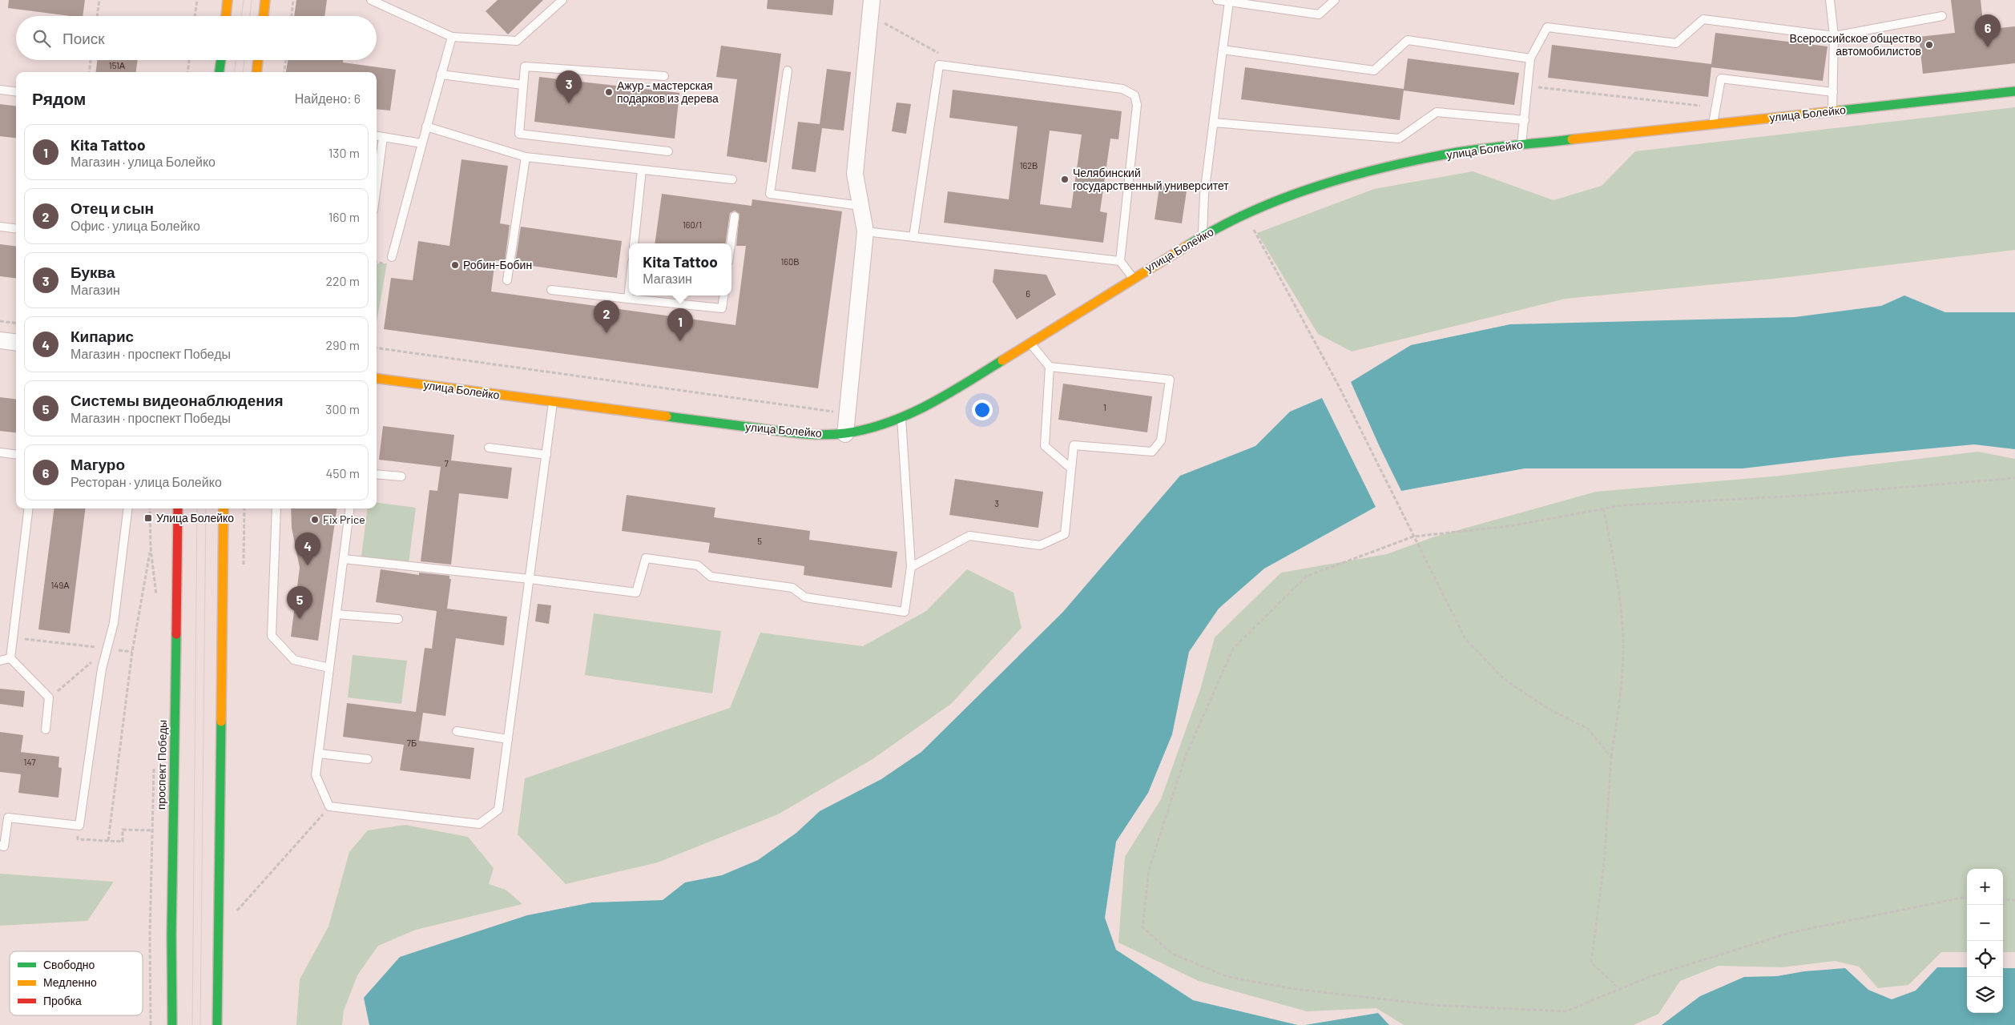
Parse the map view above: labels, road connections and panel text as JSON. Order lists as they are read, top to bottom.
{
  "streets": {
    "street": ["улица Болейко", "проспект Победы"]
  },
  "places": {
    "other": [
      "Всероссийское общество автомобилистов",
      "Ажур - мастерская подарков из дерева",
      "Челябинский государственный университет",
      "Робин-Бобин",
      "Fix Price"
    ],
    "transit": ["Улица Болейко"]
  },
  "house_numbers": [
    "151А",
    "162В",
    "160/1",
    "160В",
    "6",
    "1",
    "7",
    "3",
    "5",
    "149А",
    "7Б",
    "147"
  ],
  "legend": ["Свободно", "Медленно", "Пробка"],
  "page": {
    "pins": [
      "6",
      "3",
      "2",
      "1",
      "4",
      "5"
    ],
    "search": "Поиск",
    "heading": ["Рядом", "Найдено: 6"],
    "list": [
      {
        "mark": "1",
        "name": "Kita Tattoo",
        "note": "Магазин · улица Болейко",
        "value": "130 m"
      },
      {
        "mark": "2",
        "name": "Отец и сын",
        "note": "Офис · улица Болейко",
        "value": "160 m"
      },
      {
        "mark": "3",
        "name": "Буква",
        "note": "Магазин",
        "value": "220 m"
      },
      {
        "mark": "4",
        "name": "Кипарис",
        "note": "Магазин · проспект Победы",
        "value": "290 m"
      },
      {
        "mark": "5",
        "name": "Системы видеонаблюдения",
        "note": "Магазин · проспект Победы",
        "value": "300 m"
      },
      {
        "mark": "6",
        "name": "Магуро",
        "note": "Ресторан · улица Болейко",
        "value": "450 m"
      }
    ],
    "popup": ["Kita Tattoo", "Магазин"],
    "map_buttons": ["+", "−"]
  }
}
